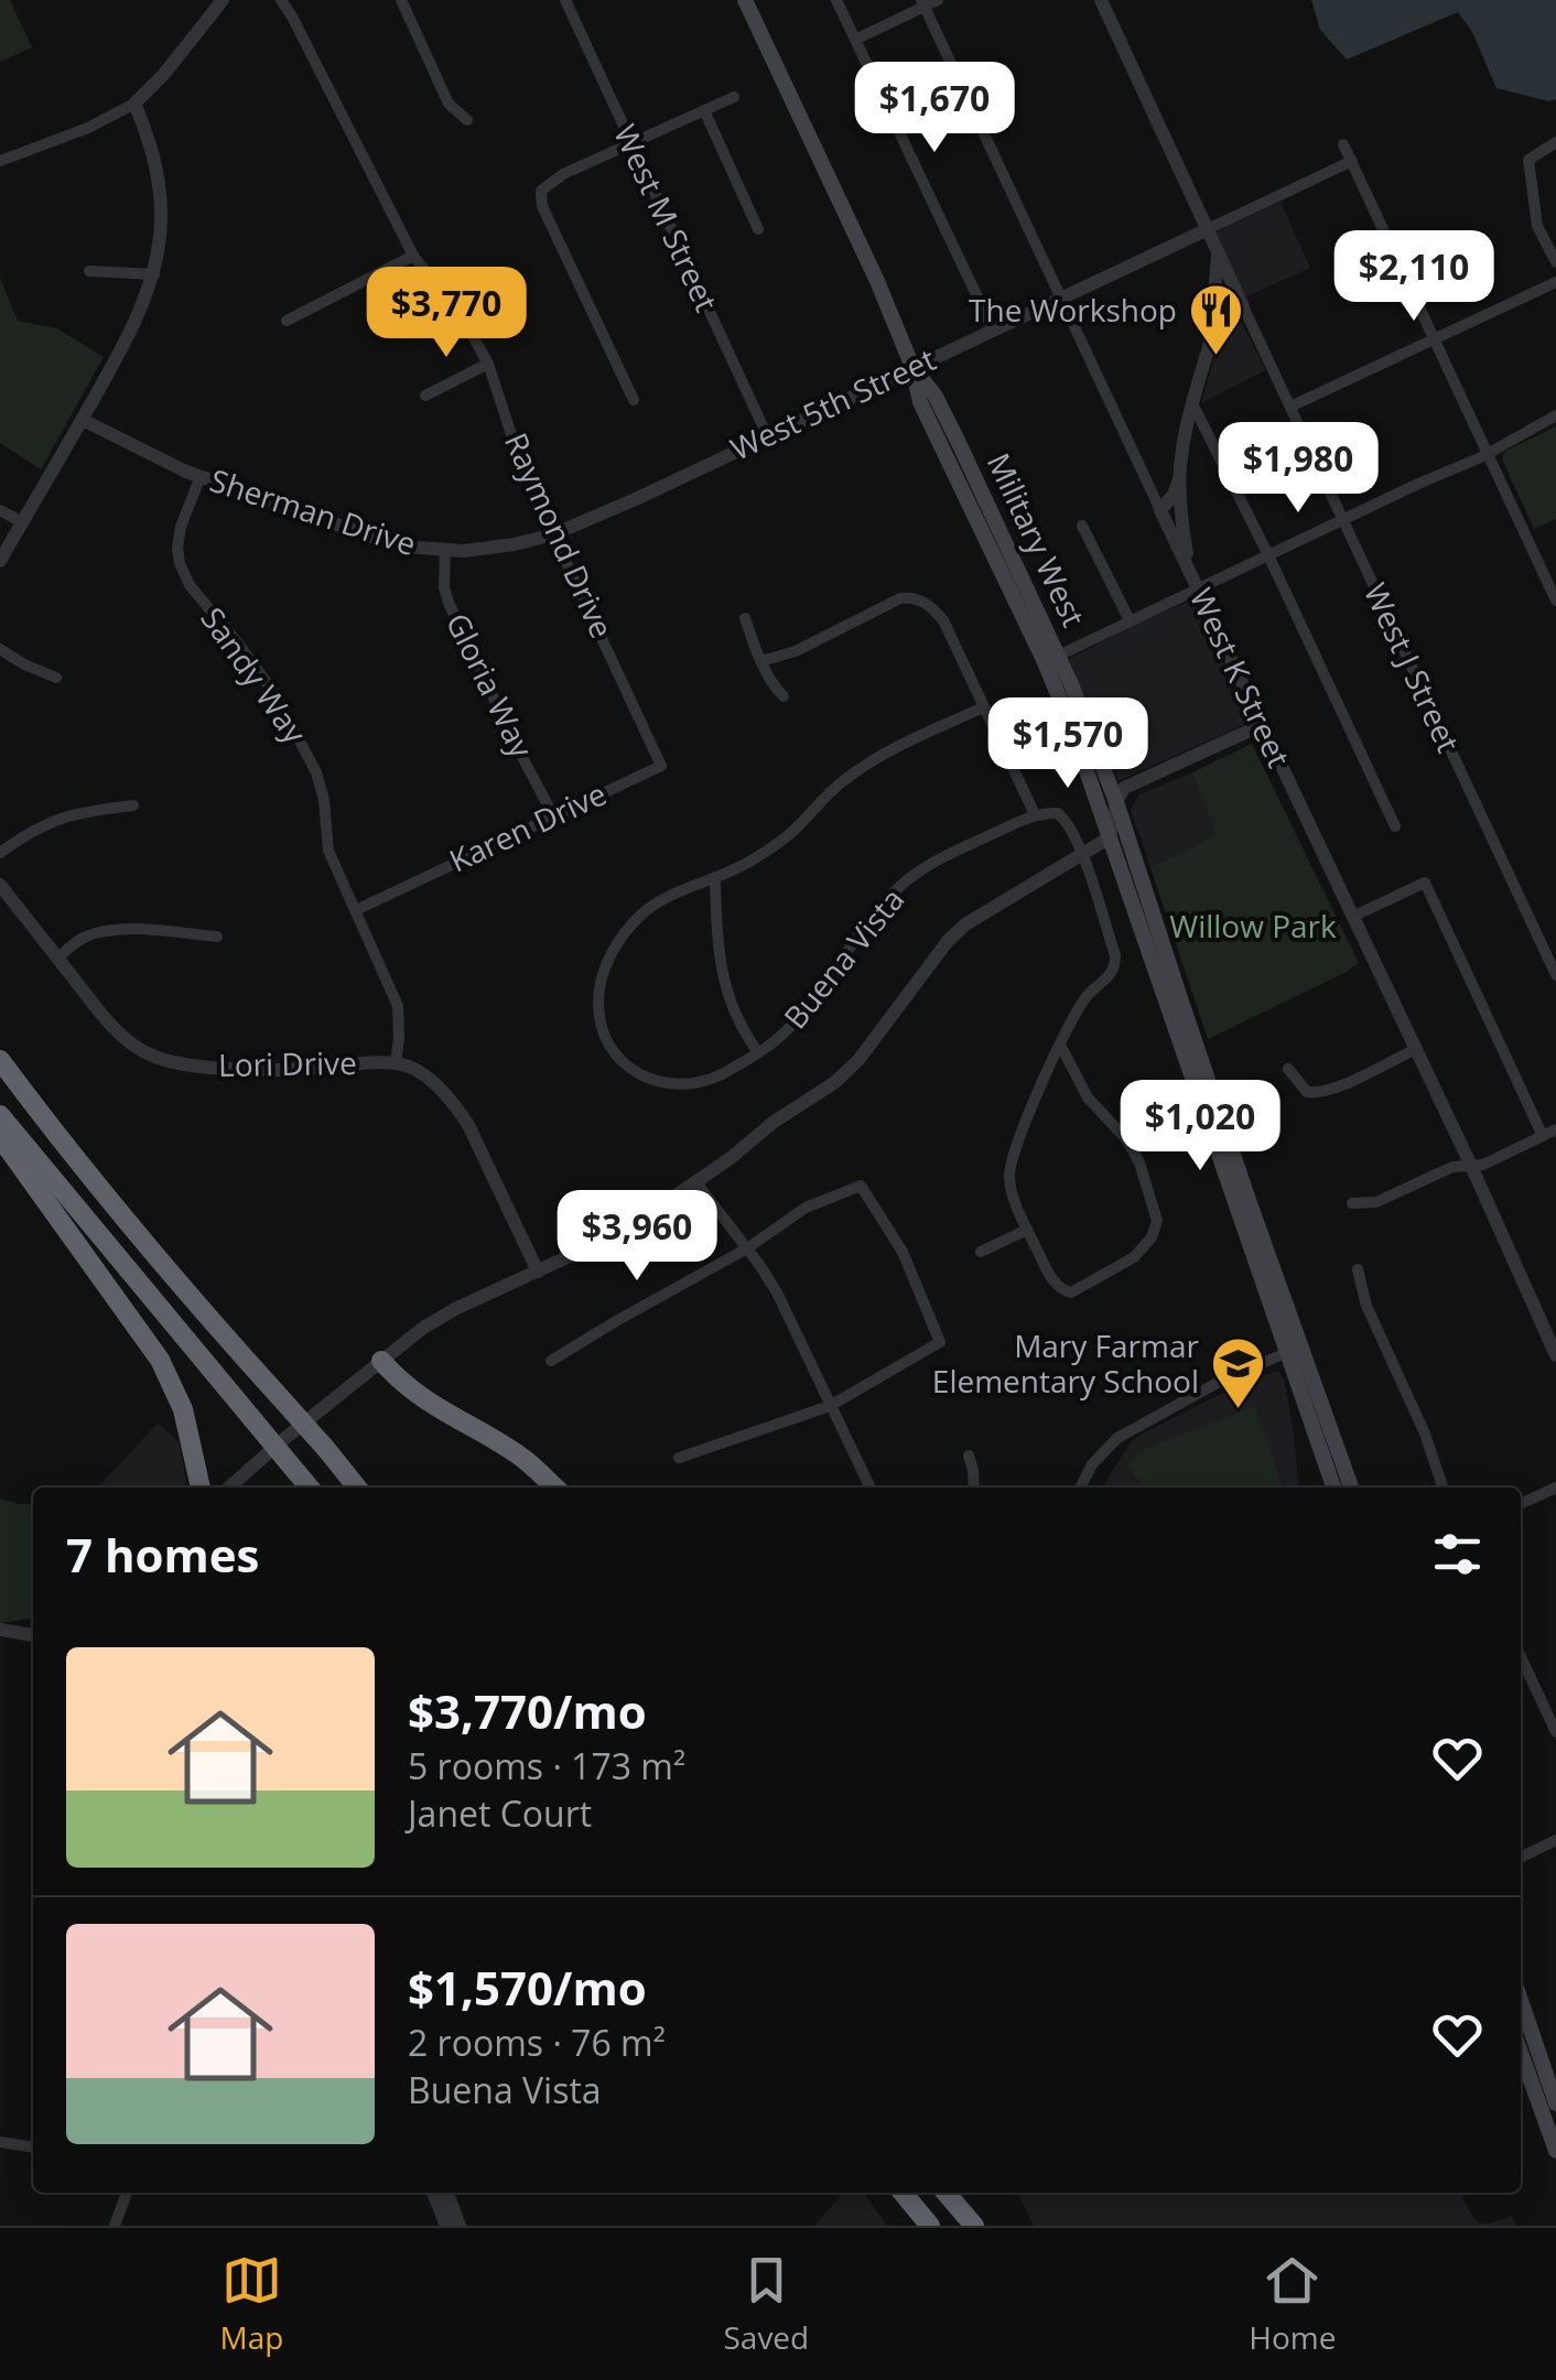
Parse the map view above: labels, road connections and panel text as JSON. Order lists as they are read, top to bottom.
{
  "streets": {
    "main road": ["Military West"],
    "street": [
      "West M Street",
      "West 5th Street",
      "Sherman Drive",
      "Raymond Drive",
      "West J Street",
      "Sandy Way",
      "West K Street",
      "Gloria Way",
      "Karen Drive",
      "Buena Vista",
      "Lori Drive"
    ]
  },
  "crossings": [
    ["West M Street", "West 5th Street"],
    ["West 5th Street", "Sherman Drive"],
    ["West 5th Street", "Raymond Drive"],
    ["West 5th Street", "Military West"],
    ["West 5th Street", "West J Street"],
    ["West 5th Street", "West K Street"],
    ["Sherman Drive", "Raymond Drive"],
    ["Sherman Drive", "Sandy Way"],
    ["Sherman Drive", "Gloria Way"],
    ["Raymond Drive", "Karen Drive"],
    ["Sandy Way", "Karen Drive"],
    ["Sandy Way", "Lori Drive"],
    ["Gloria Way", "Karen Drive"]
  ],
  "parks": ["Willow Park"],
  "places": {
    "restaurant": ["The Workshop"],
    "school or university": ["Mary Farmar Elementary School"]
  },
  "page": {
    "price": [
      "$1,670",
      "$2,110",
      "$3,770",
      "$1,980",
      "$1,570",
      "$1,020",
      "$3,960"
    ],
    "heading": "7 homes",
    "list": [
      {
        "name": "$3,770/mo",
        "note": "5 rooms · 173 m² · Janet Court"
      },
      {
        "name": "$1,570/mo",
        "note": "2 rooms · 76 m² · Buena Vista"
      }
    ],
    "tabs": ["Map", "Saved", "Home"]
  }
}
